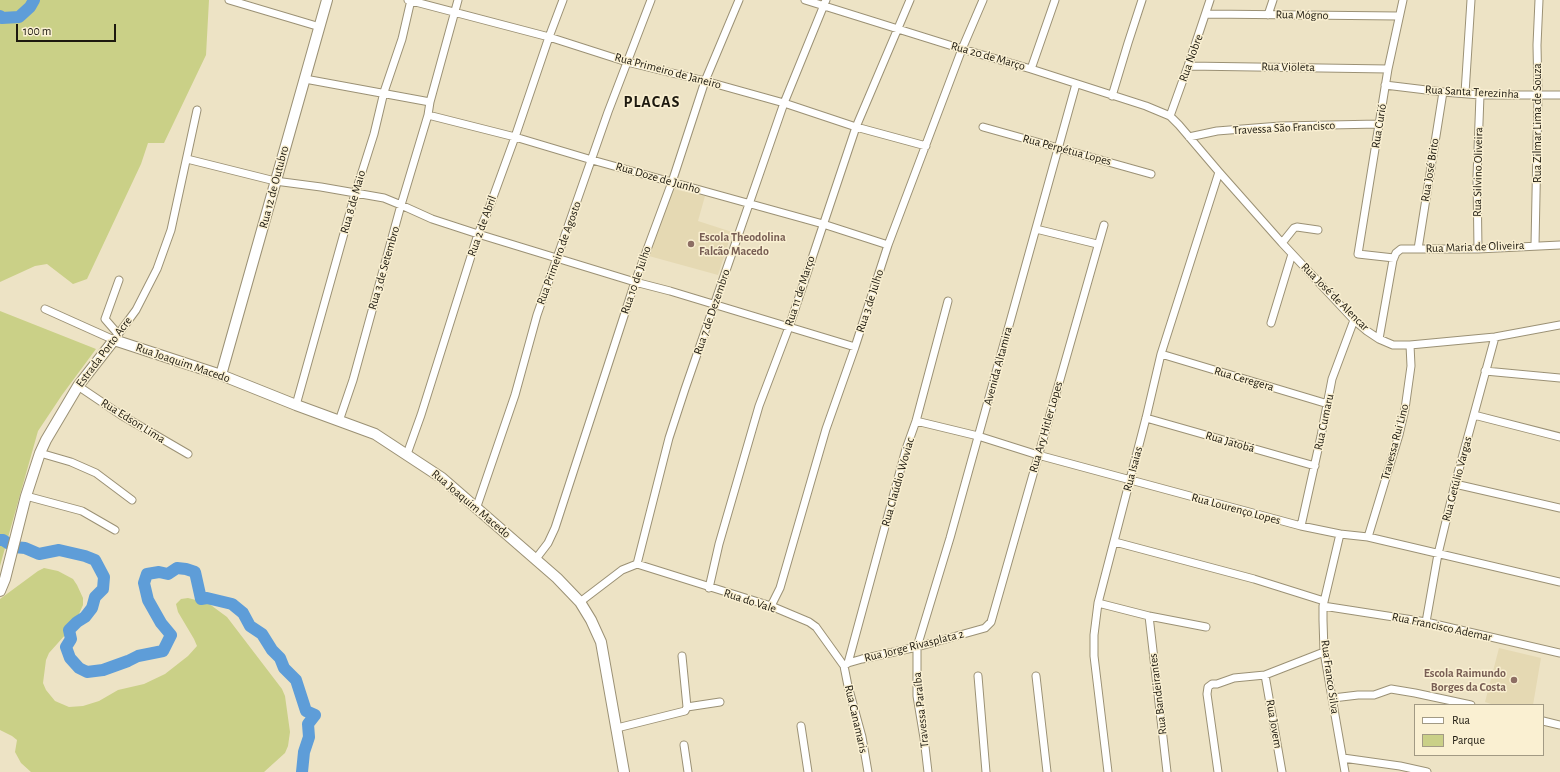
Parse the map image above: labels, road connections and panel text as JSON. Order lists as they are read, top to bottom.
{
  "streets": {
    "street": [
      "Rua Mógno",
      "Rua 20 de Março",
      "Rua Nobre",
      "Rua Violeta",
      "Rua Primeiro de Janeiro",
      "Rua Santa Terezinha",
      "Rua Zilmar Lima de Souza",
      "Rua Curió",
      "Travessa São Francisco",
      "Rua Perpétua Lopes",
      "Rua José Brito",
      "Rua Silvino Oliveira",
      "Rua Doze de Junho",
      "Rua 12 de Outubro",
      "Rua 8 de Maio",
      "Rua 2 de Abril",
      "Rua Maria de Oliveira",
      "Rua Primeiro de Agosto",
      "Rua 3 de Setembro",
      "Rua 10 de Julho",
      "Rua 11 de Março",
      "Rua José de Alencar",
      "Rua 3 de Julho",
      "Rua 7 de Dezembro",
      "Estrada Porto Acre",
      "Rua Joaquim Macedo",
      "Avenida Altamira",
      "Rua Ceregera",
      "Rua Edson Lima",
      "Rua Cumaru",
      "Rua Ary Hitler Lopes",
      "Rua Jatobá",
      "Travessa Rui Lino",
      "Rua Isaias",
      "Rua Getúlio Vargas",
      "Rua Claúdio Woviac",
      "Rua Lourenço Lopes",
      "Rua do Vale",
      "Rua Francisco Ademar",
      "Rua Jorge Rivasplata 2",
      "Rua Franco Silva",
      "Rua Bandeirantes",
      "Travessa Paraíba",
      "Rua Canamaris",
      "Rua Jovem"
    ]
  },
  "crossings": [
    ["Rua Mógno", "Rua Nobre"],
    ["Rua Mógno", "Rua Curió"],
    ["Rua 20 de Março", "Rua Nobre"],
    ["Rua 20 de Março", "Rua 11 de Março"],
    ["Rua 20 de Março", "Rua José de Alencar"],
    ["Rua 20 de Março", "Rua 3 de Julho"],
    ["Rua 20 de Março", "Rua 7 de Dezembro"],
    ["Rua 20 de Março", "Avenida Altamira"],
    ["Rua Nobre", "Rua Violeta"],
    ["Rua Nobre", "Rua José de Alencar"],
    ["Rua Violeta", "Rua Curió"],
    ["Rua Primeiro de Janeiro", "Rua 8 de Maio"],
    ["Rua Primeiro de Janeiro", "Rua 2 de Abril"],
    ["Rua Primeiro de Janeiro", "Rua Primeiro de Agosto"],
    ["Rua Primeiro de Janeiro", "Rua 3 de Setembro"],
    ["Rua Primeiro de Janeiro", "Rua 10 de Julho"],
    ["Rua Primeiro de Janeiro", "Rua 11 de Março"],
    ["Rua Primeiro de Janeiro", "Rua 3 de Julho"],
    ["Rua Primeiro de Janeiro", "Rua 7 de Dezembro"],
    ["Rua Santa Terezinha", "Rua Zilmar Lima de Souza"],
    ["Rua Santa Terezinha", "Rua Curió"],
    ["Rua Santa Terezinha", "Rua José Brito"],
    ["Rua Santa Terezinha", "Rua Silvino Oliveira"],
    ["Rua Zilmar Lima de Souza", "Rua Maria de Oliveira"],
    ["Rua Curió", "Travessa São Francisco"],
    ["Rua Curió", "Rua Maria de Oliveira"],
    ["Travessa São Francisco", "Rua José de Alencar"],
    ["Rua Perpétua Lopes", "Avenida Altamira"],
    ["Rua José Brito", "Rua Maria de Oliveira"],
    ["Rua Silvino Oliveira", "Rua Maria de Oliveira"],
    ["Rua Doze de Junho", "Rua 2 de Abril"],
    ["Rua Doze de Junho", "Rua Primeiro de Agosto"],
    ["Rua Doze de Junho", "Rua 3 de Setembro"],
    ["Rua Doze de Junho", "Rua 10 de Julho"],
    ["Rua Doze de Junho", "Rua 11 de Março"],
    ["Rua Doze de Junho", "Rua 3 de Julho"],
    ["Rua Doze de Junho", "Rua 7 de Dezembro"],
    ["Rua 12 de Outubro", "Rua Joaquim Macedo"],
    ["Rua 8 de Maio", "Rua Joaquim Macedo"],
    ["Rua 2 de Abril", "Rua Joaquim Macedo"],
    ["Rua Primeiro de Agosto", "Rua Joaquim Macedo"],
    ["Rua 3 de Setembro", "Rua Joaquim Macedo"],
    ["Rua 10 de Julho", "Rua Joaquim Macedo"],
    ["Rua 11 de Março", "Rua do Vale"],
    ["Rua José de Alencar", "Rua Cumaru"],
    ["Rua José de Alencar", "Travessa Rui Lino"],
    ["Rua José de Alencar", "Rua Isaias"],
    ["Rua José de Alencar", "Rua Getúlio Vargas"],
    ["Rua 3 de Julho", "Rua do Vale"],
    ["Rua 7 de Dezembro", "Rua do Vale"],
    ["Estrada Porto Acre", "Rua Joaquim Macedo"],
    ["Estrada Porto Acre", "Rua Edson Lima"],
    ["Avenida Altamira", "Rua Lourenço Lopes"],
    ["Avenida Altamira", "Rua Jorge Rivasplata 2"],
    ["Avenida Altamira", "Travessa Paraíba"],
    ["Rua Ceregera", "Rua Cumaru"],
    ["Rua Ceregera", "Rua Isaias"],
    ["Rua Cumaru", "Rua Jatobá"],
    ["Rua Cumaru", "Rua Lourenço Lopes"],
    ["Rua Ary Hitler Lopes", "Rua Lourenço Lopes"],
    ["Rua Ary Hitler Lopes", "Rua Jorge Rivasplata 2"],
    ["Rua Jatobá", "Rua Isaias"],
    ["Travessa Rui Lino", "Rua Lourenço Lopes"],
    ["Rua Isaias", "Rua Lourenço Lopes"],
    ["Rua Isaias", "Rua Francisco Ademar"],
    ["Rua Getúlio Vargas", "Rua Lourenço Lopes"],
    ["Rua Getúlio Vargas", "Rua Francisco Ademar"],
    ["Rua Claúdio Woviac", "Rua Lourenço Lopes"],
    ["Rua Claúdio Woviac", "Rua do Vale"],
    ["Rua Claúdio Woviac", "Rua Jorge Rivasplata 2"],
    ["Rua Claúdio Woviac", "Rua Canamaris"],
    ["Rua Lourenço Lopes", "Rua Franco Silva"],
    ["Rua do Vale", "Rua Jorge Rivasplata 2"],
    ["Rua do Vale", "Rua Canamaris"],
    ["Rua Francisco Ademar", "Rua Franco Silva"],
    ["Rua Jorge Rivasplata 2", "Travessa Paraíba"],
    ["Rua Jorge Rivasplata 2", "Rua Canamaris"]
  ],
  "districts": ["PLACAS"],
  "places": ["Escola Theodolina Falcão Macedo", "Escola Raimundo Borges da Costa"],
  "legend": ["Rua", "Parque"],
  "scale_bar": "100 m"
}
